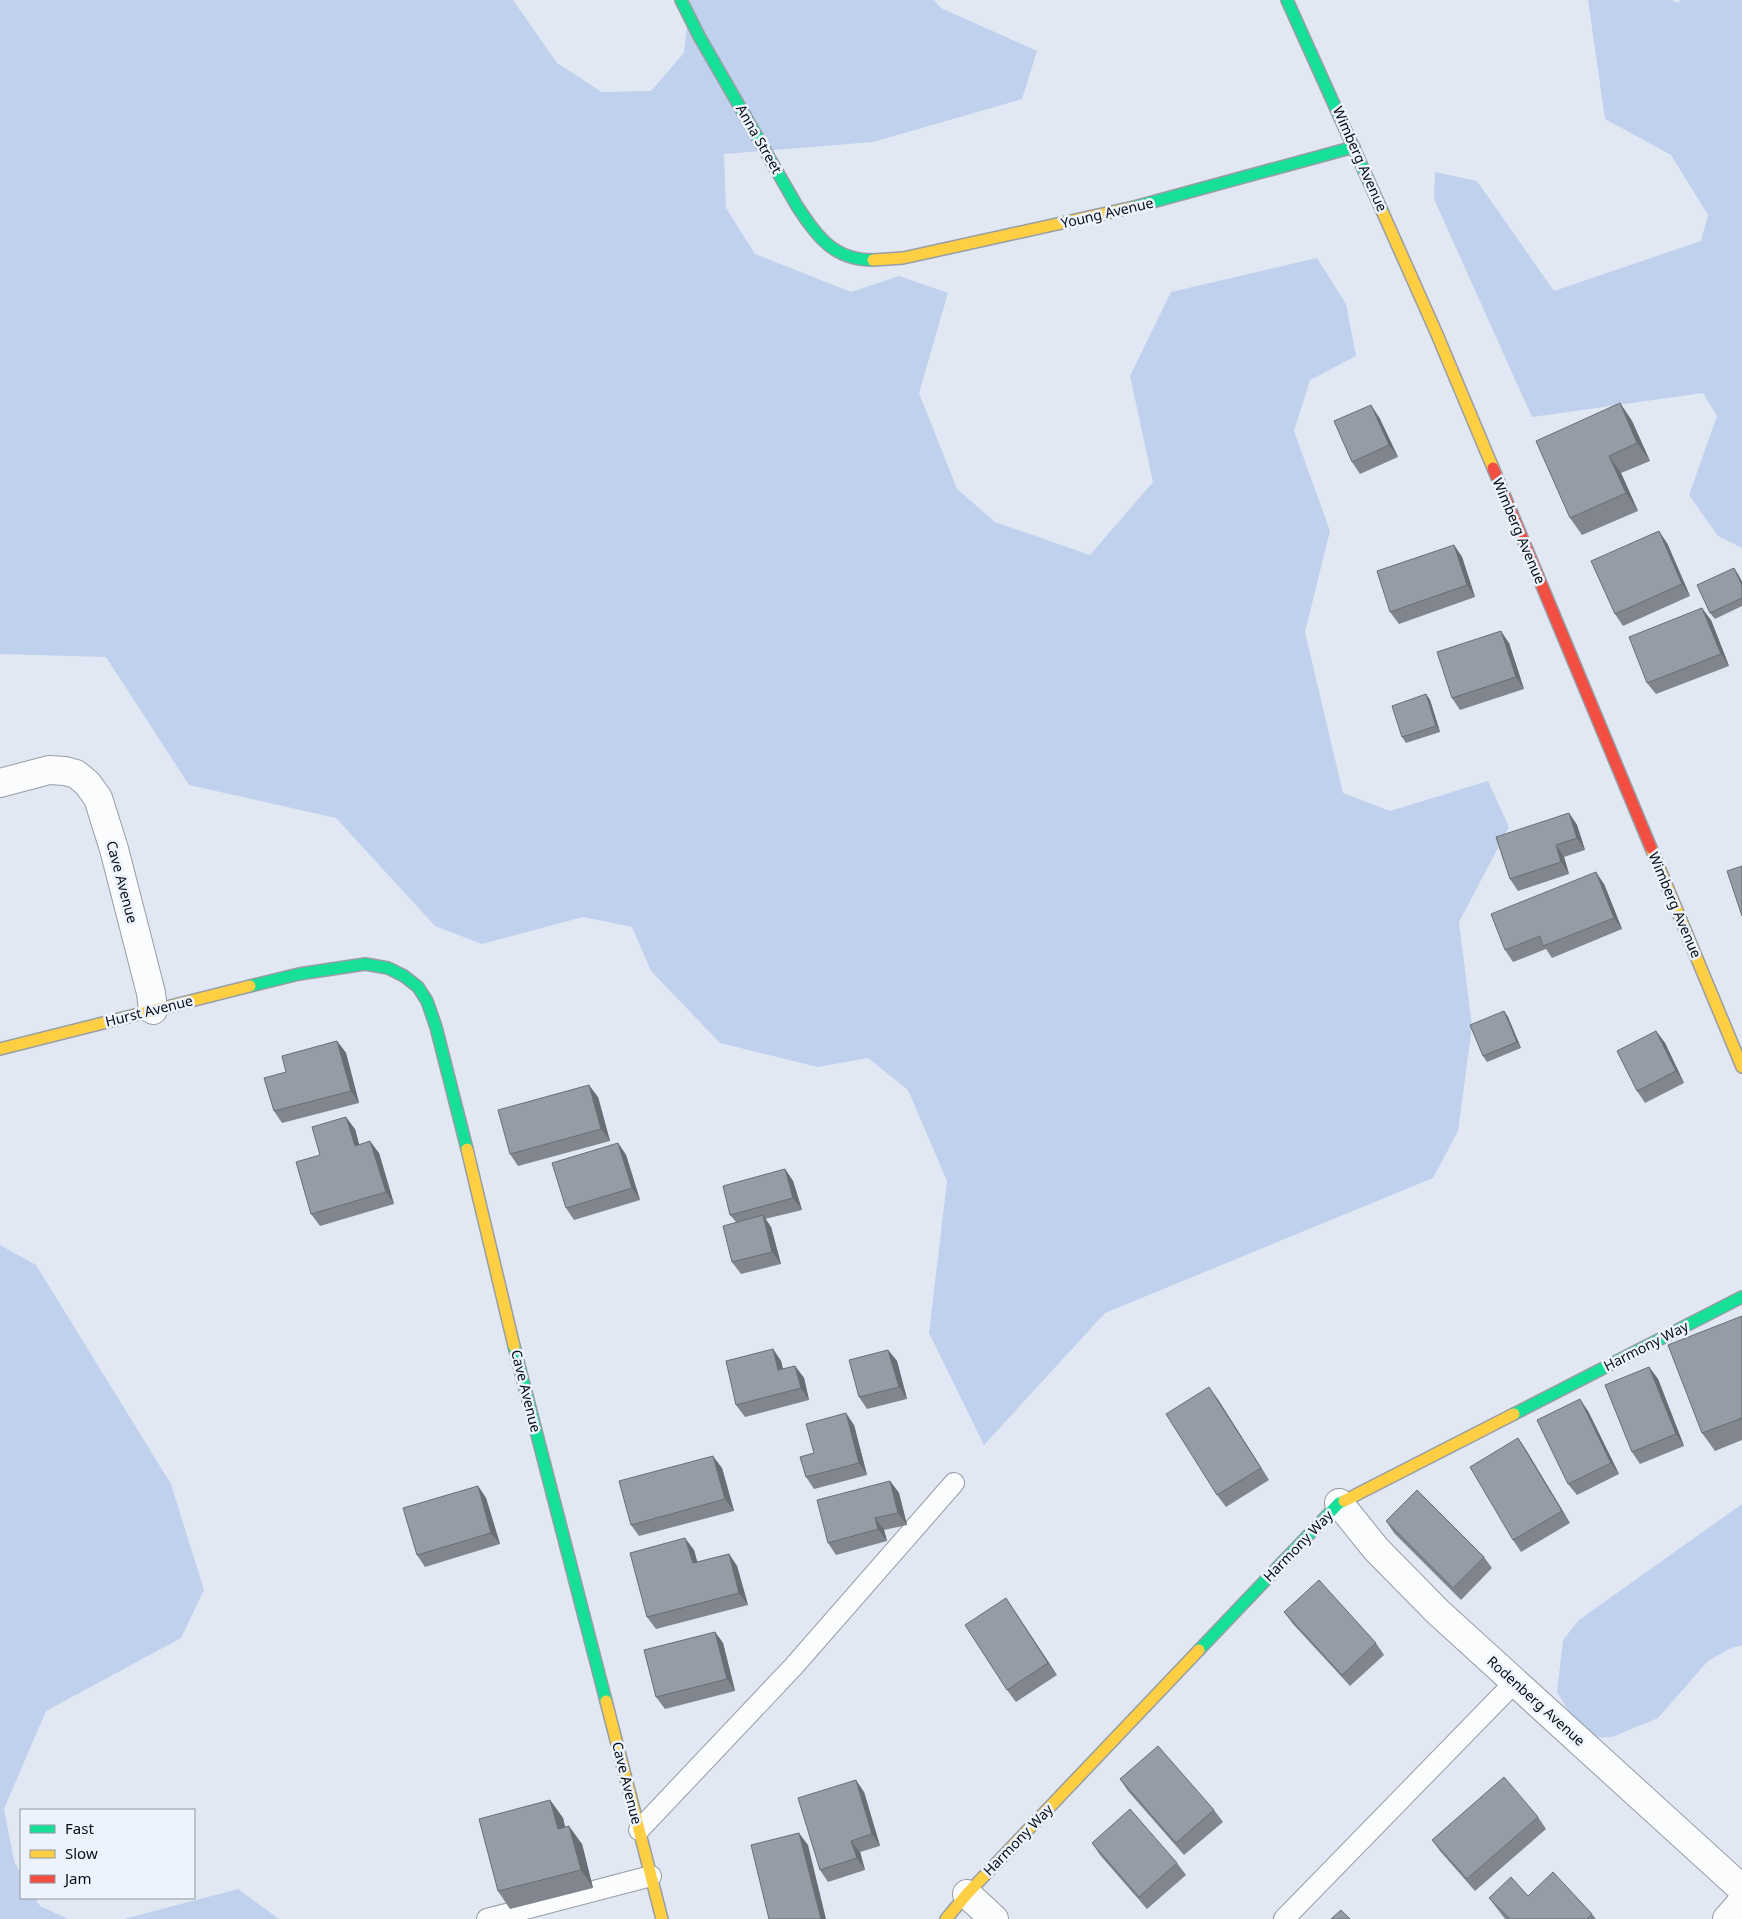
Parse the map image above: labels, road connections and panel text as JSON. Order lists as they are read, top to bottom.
{
  "streets": {
    "street": [
      "Anna Street",
      "Wimberg Avenue",
      "Young Avenue",
      "Cave Avenue",
      "Hurst Avenue",
      "Harmony Way",
      "Rodenberg Avenue"
    ]
  },
  "crossings": [
    ["Anna Street", "Young Avenue"],
    ["Wimberg Avenue", "Young Avenue"],
    ["Cave Avenue", "Hurst Avenue"],
    ["Harmony Way", "Rodenberg Avenue"]
  ],
  "legend": ["Fast", "Slow", "Jam"]
}
